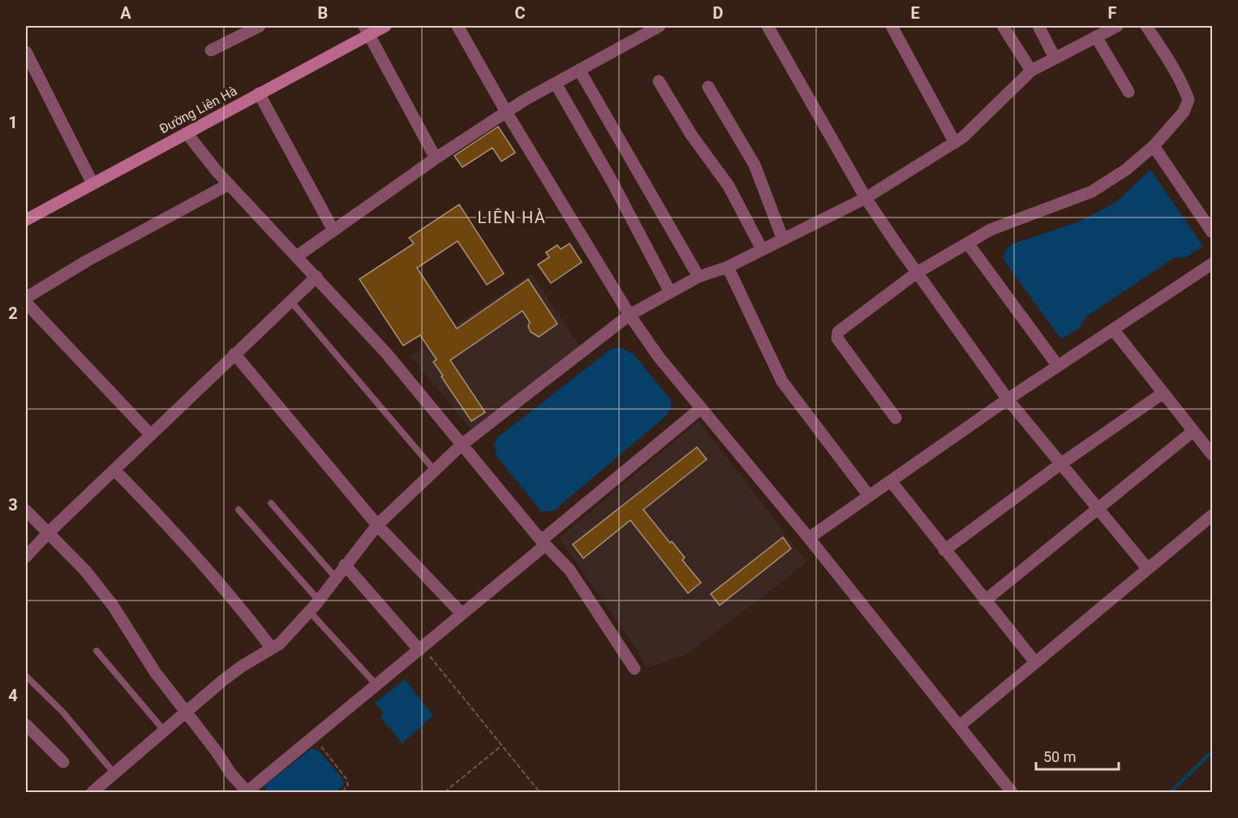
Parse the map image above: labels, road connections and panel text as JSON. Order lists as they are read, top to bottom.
{
  "streets": {
    "main road": ["Đường Liên Hà"]
  },
  "districts": ["LIÊN HÀ"],
  "scale_bar": "50 m",
  "grid": {
    "columns": [
      "A",
      "B",
      "C",
      "D",
      "E",
      "F"
    ],
    "rows": [
      "1",
      "2",
      "3",
      "4"
    ]
  }
}
